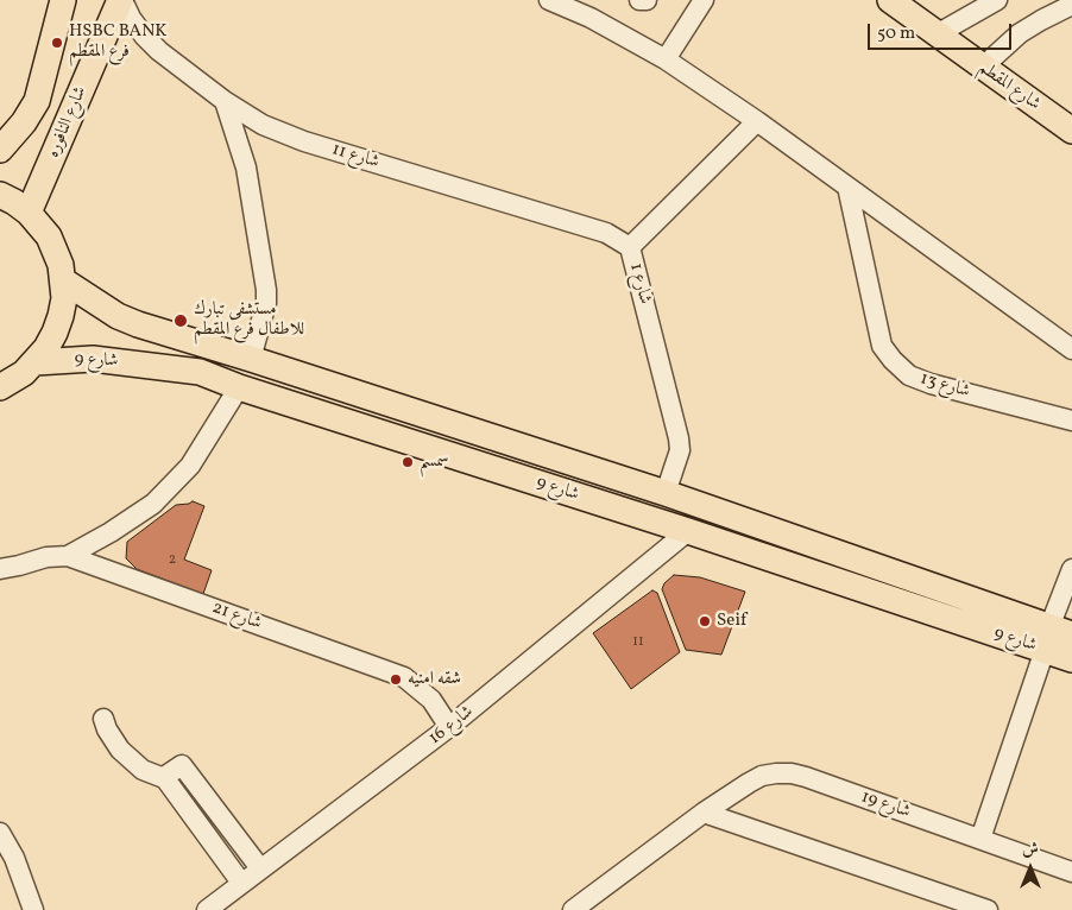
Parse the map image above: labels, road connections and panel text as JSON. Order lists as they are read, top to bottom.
{
  "streets": {
    "main road": ["شارع المقطم", "شارع النافوره", "شارع 9"],
    "street": [
      "شارع 11",
      "شارع 1",
      "شارع 13",
      "شارع 21",
      "شارع 16",
      "شارع 19"
    ]
  },
  "crossings": [
    ["شارع النافوره", "شارع 11"],
    ["شارع 11", "شارع 1"],
    ["شارع 1", "شارع 9"],
    ["شارع 9", "شارع 16"],
    ["شارع 21", "شارع 16"]
  ],
  "places": [
    "HSBC BANK فرع المقطم",
    "مستشفى تبارك للاطفال فرع المقطم",
    "سمسم",
    "Seif",
    "شقه امنيه"
  ],
  "house_numbers": ["2", "11"],
  "scale_bar": "50 m",
  "north": "top"
}
